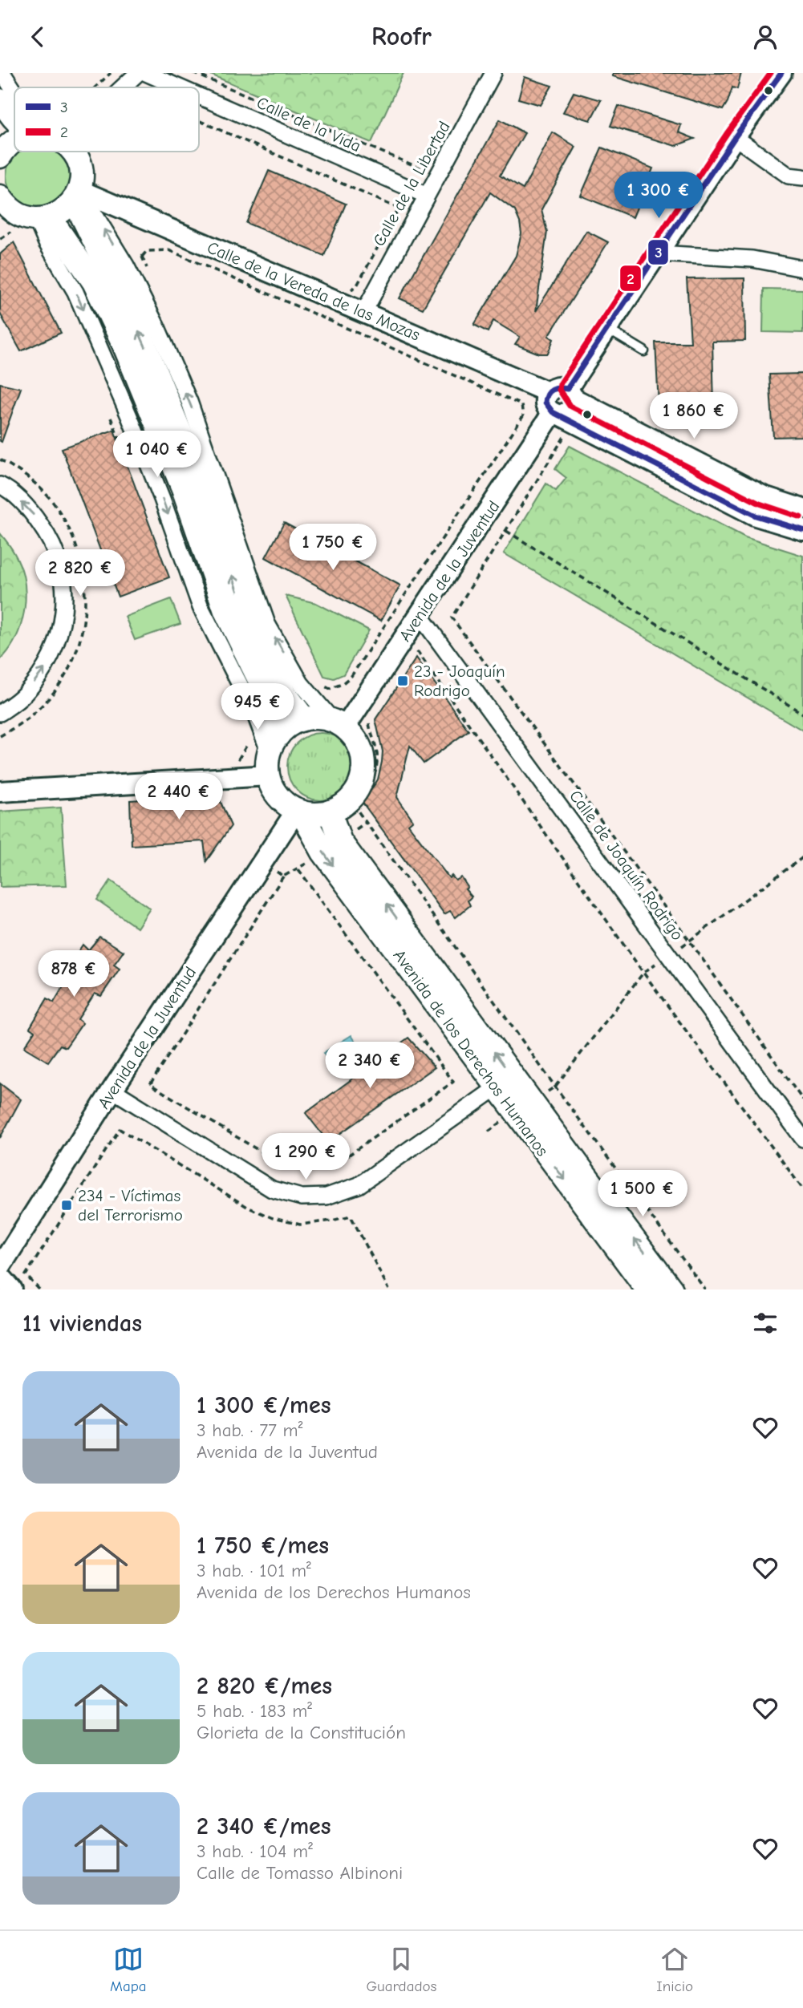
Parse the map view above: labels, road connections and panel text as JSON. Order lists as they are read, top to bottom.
{
  "streets": {
    "main road": ["Avenida de los Derechos Humanos"],
    "street": [
      "Calle de la Vida",
      "Calle de la Libertad",
      "Calle de la Vereda de las Mozas",
      "Avenida de la Juventud",
      "Calle de Joaquín Rodrigo"
    ]
  },
  "crossings": [
    ["Calle de la Vida", "Calle de la Libertad"],
    ["Calle de la Libertad", "Calle de la Vereda de las Mozas"],
    ["Calle de la Vereda de las Mozas", "Avenida de la Juventud"],
    ["Avenida de la Juventud", "Calle de Joaquín Rodrigo"],
    ["Avenida de la Juventud", "Avenida de los Derechos Humanos"]
  ],
  "places": {
    "transit": ["23 - Joaquín Rodrigo", "234 - Víctimas del Terrorismo"]
  },
  "lines": ["transit line 3", "transit line 2"],
  "legend": ["3", "2"],
  "page": {
    "header": "Roofr",
    "price": [
      "1 300 €",
      "1 860 €",
      "1 040 €",
      "1 750 €",
      "2 820 €",
      "945 €",
      "2 440 €",
      "878 €",
      "2 340 €",
      "1 290 €",
      "1 500 €"
    ],
    "heading": "11 viviendas",
    "list": [
      {
        "name": "1 300 €/mes",
        "note": "3 hab. · 77 m² · Avenida de la Juventud"
      },
      {
        "name": "1 750 €/mes",
        "note": "3 hab. · 101 m² · Avenida de los Derechos Humanos"
      },
      {
        "name": "2 820 €/mes",
        "note": "5 hab. · 183 m² · Glorieta de la Constitución"
      },
      {
        "name": "2 340 €/mes",
        "note": "3 hab. · 104 m² · Calle de Tomasso Albinoni"
      }
    ],
    "tabs": ["Mapa", "Guardados", "Inicio"]
  }
}
